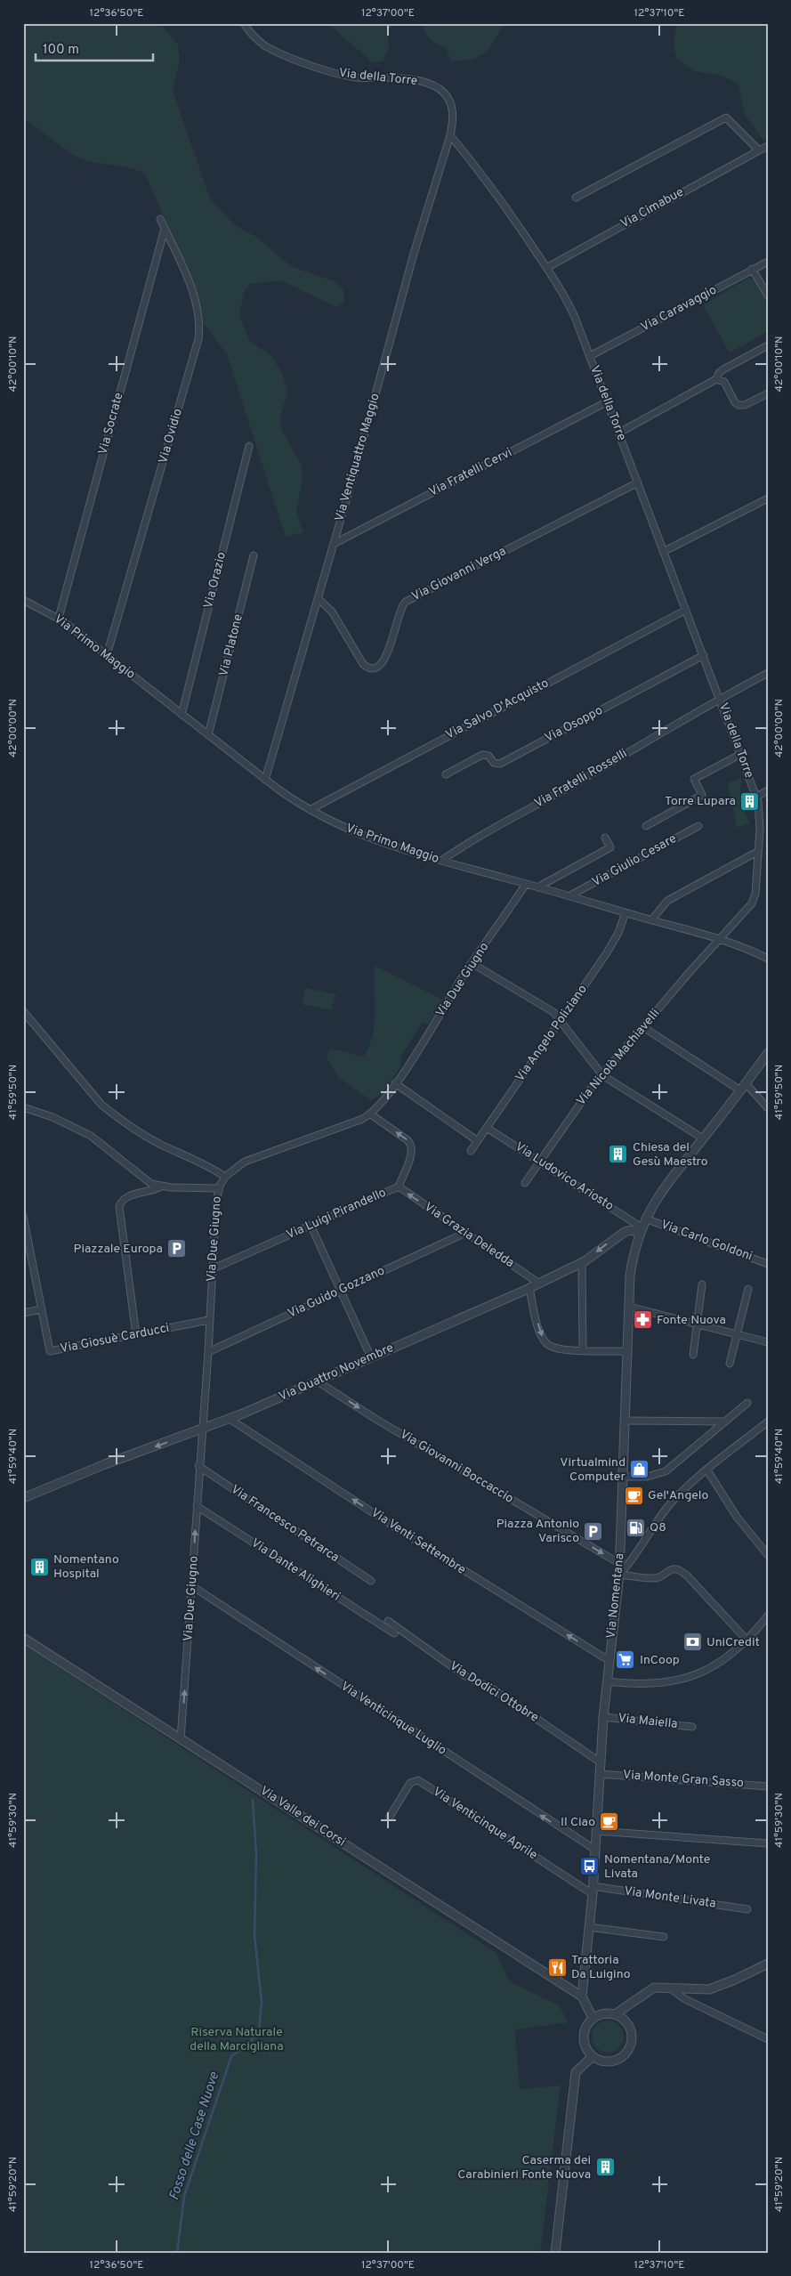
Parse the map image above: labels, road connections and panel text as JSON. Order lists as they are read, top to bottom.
{
  "streets": {
    "street": [
      "Via della Torre",
      "Via Cimabue",
      "Via Caravaggio",
      "Via Socrate",
      "Via Ovidio",
      "Via Ventiquattro Maggio",
      "Via Fratelli Cervi",
      "Via Giovanni Verga",
      "Via Orazio",
      "Via Platone",
      "Via Primo Maggio",
      "Via Salvo D'Acquisto",
      "Via Osoppo",
      "Via Fratelli Rosselli",
      "Via Giulio Cesare",
      "Via Due Giugno",
      "Via Angelo Poliziano",
      "Via Nicolò Machiavelli",
      "Via Ludovico Ariosto",
      "Via Luigi Pirandello",
      "Via Grazia Deledda",
      "Via Carlo Goldoni",
      "Via Guido Gozzano",
      "Via Giosuè Carducci",
      "Via Quattro Novembre",
      "Via Giovanni Boccaccio",
      "Via Francesco Petrarca",
      "Via Venti Settembre",
      "Via Dante Alighieri",
      "Via Nomentana",
      "Via Dodici Ottobre",
      "Via Venticinque Luglio",
      "Via Maiella",
      "Via Monte Gran Sasso",
      "Via Valle dei Corsi",
      "Via Venticinque Aprile",
      "Via Monte Livata"
    ]
  },
  "crossings": [
    ["Via della Torre", "Via Cimabue"],
    ["Via della Torre", "Via Caravaggio"],
    ["Via della Torre", "Via Ventiquattro Maggio"],
    ["Via della Torre", "Via Fratelli Cervi"],
    ["Via della Torre", "Via Giovanni Verga"],
    ["Via della Torre", "Via Primo Maggio"],
    ["Via della Torre", "Via Salvo D'Acquisto"],
    ["Via della Torre", "Via Osoppo"],
    ["Via della Torre", "Via Fratelli Rosselli"],
    ["Via della Torre", "Via Nicolò Machiavelli"],
    ["Via Socrate", "Via Ovidio"],
    ["Via Socrate", "Via Primo Maggio"],
    ["Via Ovidio", "Via Primo Maggio"],
    ["Via Ventiquattro Maggio", "Via Fratelli Cervi"],
    ["Via Ventiquattro Maggio", "Via Giovanni Verga"],
    ["Via Ventiquattro Maggio", "Via Primo Maggio"],
    ["Via Orazio", "Via Primo Maggio"],
    ["Via Platone", "Via Primo Maggio"],
    ["Via Primo Maggio", "Via Salvo D'Acquisto"],
    ["Via Primo Maggio", "Via Fratelli Rosselli"],
    ["Via Primo Maggio", "Via Giulio Cesare"],
    ["Via Primo Maggio", "Via Due Giugno"],
    ["Via Primo Maggio", "Via Angelo Poliziano"],
    ["Via Primo Maggio", "Via Nicolò Machiavelli"],
    ["Via Due Giugno", "Via Luigi Pirandello"],
    ["Via Due Giugno", "Via Guido Gozzano"],
    ["Via Due Giugno", "Via Giosuè Carducci"],
    ["Via Due Giugno", "Via Quattro Novembre"],
    ["Via Due Giugno", "Via Francesco Petrarca"],
    ["Via Due Giugno", "Via Dante Alighieri"],
    ["Via Due Giugno", "Via Venticinque Luglio"],
    ["Via Due Giugno", "Via Valle dei Corsi"],
    ["Via Angelo Poliziano", "Via Ludovico Ariosto"],
    ["Via Nicolò Machiavelli", "Via Ludovico Ariosto"],
    ["Via Ludovico Ariosto", "Via Quattro Novembre"],
    ["Via Ludovico Ariosto", "Via Nomentana"],
    ["Via Luigi Pirandello", "Via Grazia Deledda"],
    ["Via Grazia Deledda", "Via Guido Gozzano"],
    ["Via Grazia Deledda", "Via Quattro Novembre"],
    ["Via Carlo Goldoni", "Via Nomentana"],
    ["Via Quattro Novembre", "Via Giovanni Boccaccio"],
    ["Via Quattro Novembre", "Via Venti Settembre"],
    ["Via Quattro Novembre", "Via Nomentana"],
    ["Via Giovanni Boccaccio", "Via Nomentana"],
    ["Via Venti Settembre", "Via Nomentana"],
    ["Via Nomentana", "Via Dodici Ottobre"],
    ["Via Nomentana", "Via Venticinque Luglio"],
    ["Via Nomentana", "Via Maiella"],
    ["Via Nomentana", "Via Monte Gran Sasso"],
    ["Via Nomentana", "Via Valle dei Corsi"],
    ["Via Nomentana", "Via Venticinque Aprile"],
    ["Via Nomentana", "Via Monte Livata"],
    ["Via Venticinque Aprile", "Via Monte Livata"]
  ],
  "one_way": [
    "Via Grazia Deledda",
    "Via Quattro Novembre",
    "Via Giovanni Boccaccio",
    "Via Venti Settembre",
    "Via Venticinque Luglio"
  ],
  "water": ["Fosso delle Case Nuove"],
  "parks": ["Riserva Naturale della Marcigliana"],
  "places": {
    "building": [
      "Torre Lupara",
      "Chiesa del Gesù Maestro",
      "Nomentano Hospital",
      "Caserma dei Carabinieri Fonte Nuova"
    ],
    "parking": ["Piazzale Europa", "Piazza Antonio Varisco"],
    "pharmacy": ["Fonte Nuova"],
    "shop": ["Virtualmind Computer"],
    "cafe": ["Gel'Angelo", "Il Ciao"],
    "fuel station": ["Q8"],
    "bank": ["UniCredit"],
    "supermarket": ["InCoop"],
    "bus stop": ["Nomentana/Monte Livata"],
    "restaurant": ["Trattoria Da Luigino"]
  },
  "scale_bar": "100 m",
  "coordinates": [
    "12°36'50\"E",
    "12°37'00\"E",
    "12°37'10\"E",
    "42°00'10\"N",
    "42°00'00\"N",
    "41°59'50\"N",
    "41°59'40\"N",
    "41°59'30\"N",
    "41°59'20\"N"
  ]
}
